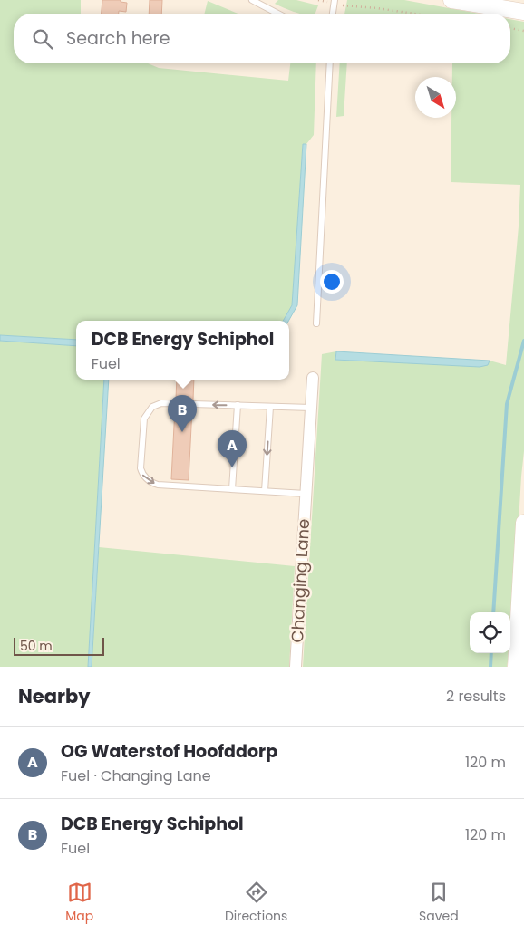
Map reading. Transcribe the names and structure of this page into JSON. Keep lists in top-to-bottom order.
{
  "streets": {
    "street": ["Changing Lane"]
  },
  "scale_bar": "50 m",
  "north": "bottom right",
  "page": {
    "search": "Search here",
    "popup": ["DCB Energy Schiphol", "Fuel"],
    "pins": ["B", "A"],
    "scale": "50 m",
    "heading": ["Nearby", "2 results"],
    "list": [
      {
        "mark": "A",
        "name": "OG Waterstof Hoofddorp",
        "note": "Fuel · Changing Lane",
        "value": "120 m"
      },
      {
        "mark": "B",
        "name": "DCB Energy Schiphol",
        "note": "Fuel",
        "value": "120 m"
      }
    ],
    "nav": ["Map", "Directions", "Saved"]
  }
}
